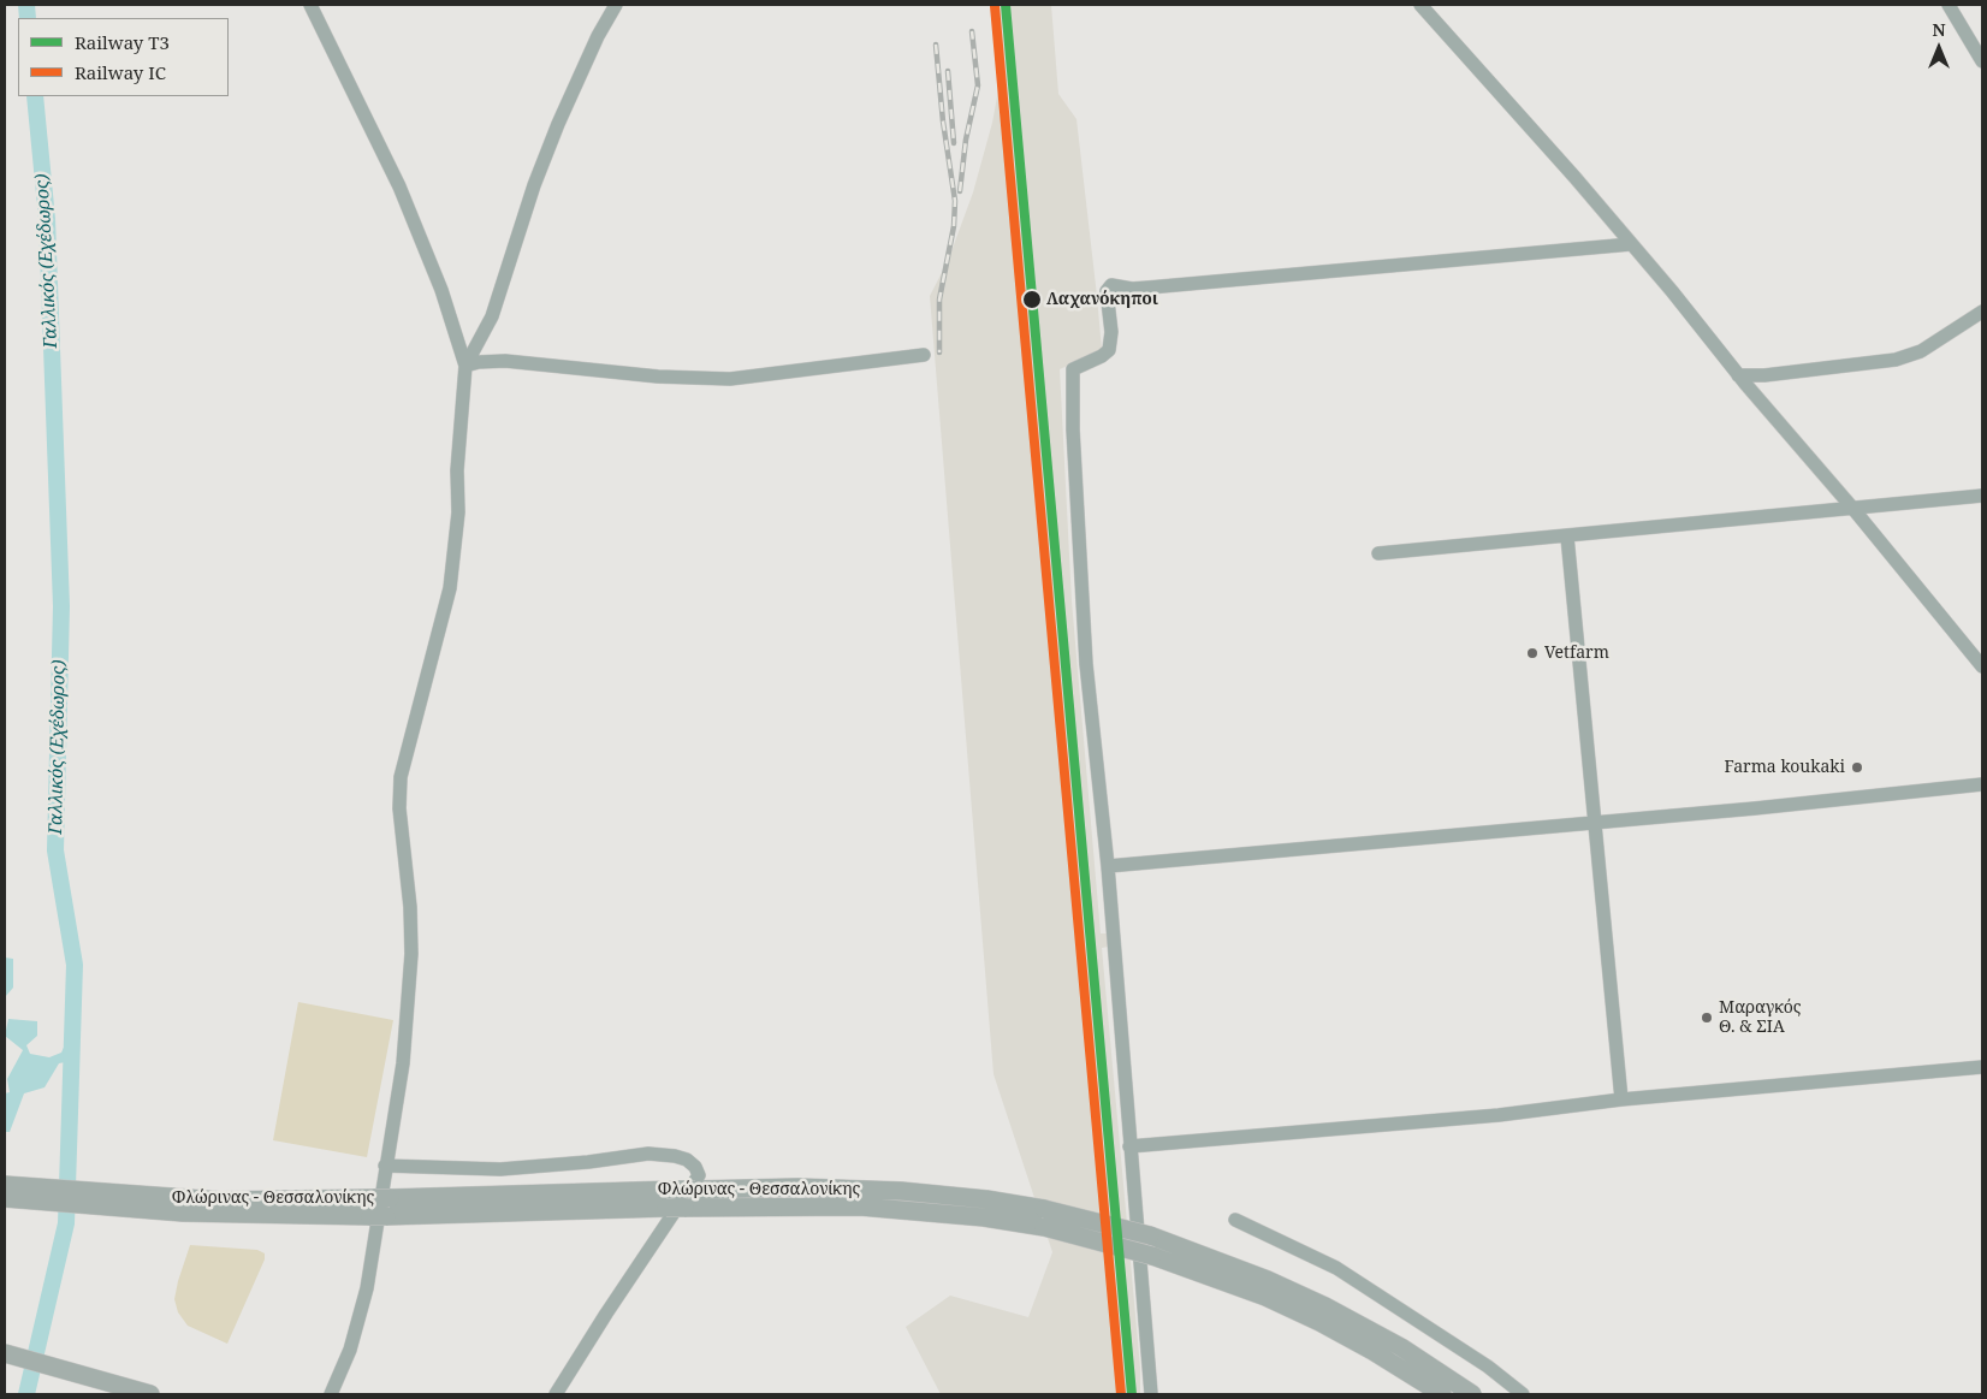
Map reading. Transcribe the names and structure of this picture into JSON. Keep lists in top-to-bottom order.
{
  "streets": {
    "main road": ["Φλώρινας - Θεσσαλονίκης"]
  },
  "water": ["Γαλλικός (Εχέδωρος)"],
  "places": [
    "Λαχανόκηποι",
    "Vetfarm",
    "Farma koukaki",
    "Μαραγκός Θ. & ΣΙΑ"
  ],
  "lines": ["rail line T3", "rail line IC"],
  "legend": ["Railway T3", "Railway IC"],
  "north": "top"
}
